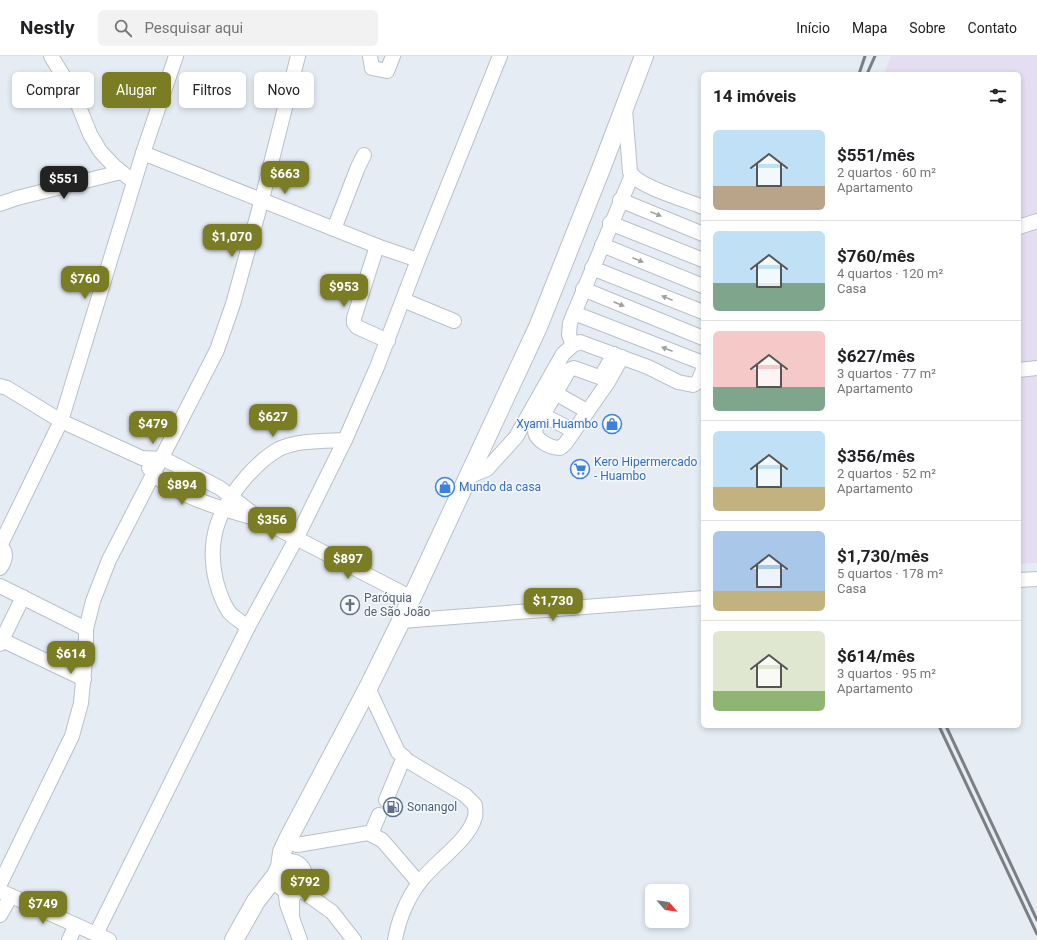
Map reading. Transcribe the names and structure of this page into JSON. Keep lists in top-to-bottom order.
{
  "places": {
    "shop": ["Xyami Huambo", "Mundo da casa"],
    "supermarket": ["Kero Hipermercado - Huambo"],
    "church": ["Paróquia de São João"],
    "fuel station": ["Sonangol"]
  },
  "north": "bottom right",
  "page": {
    "header": "Nestly",
    "search": "Pesquisar aqui",
    "nav": [
      "Início",
      "Mapa",
      "Sobre",
      "Contato"
    ],
    "chip": [
      "Comprar",
      "Alugar",
      "Filtros",
      "Novo"
    ],
    "heading": "14 imóveis",
    "list": [
      {
        "name": "$551/mês",
        "note": "2 quartos · 60 m² · Apartamento"
      },
      {
        "name": "$760/mês",
        "note": "4 quartos · 120 m² · Casa"
      },
      {
        "name": "$627/mês",
        "note": "3 quartos · 77 m² · Apartamento"
      },
      {
        "name": "$356/mês",
        "note": "2 quartos · 52 m² · Apartamento"
      },
      {
        "name": "$1,730/mês",
        "note": "5 quartos · 178 m² · Casa"
      },
      {
        "name": "$614/mês",
        "note": "3 quartos · 95 m² · Apartamento"
      }
    ],
    "price": [
      "$663",
      "$551",
      "$1,070",
      "$760",
      "$953",
      "$627",
      "$479",
      "$894",
      "$356",
      "$897",
      "$1,730",
      "$614",
      "$792",
      "$749"
    ]
  }
}
